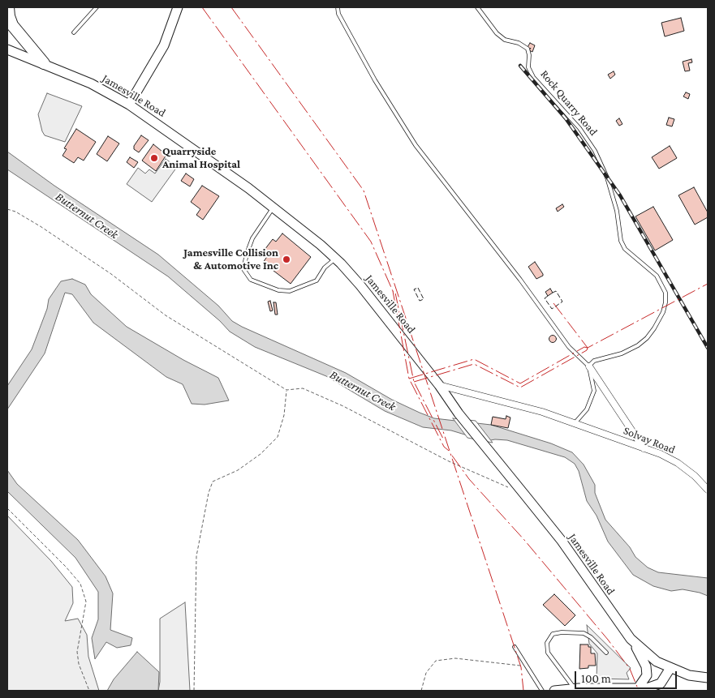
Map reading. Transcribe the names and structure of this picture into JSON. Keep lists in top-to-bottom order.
{
  "streets": {
    "street": ["Jamesville Road", "Solvay Road"],
    "lane": ["Rock Quarry Road"]
  },
  "water": ["Butternut Creek"],
  "places": ["Quarryside Animal Hospital", "Jamesville Collision & Automotive Inc"],
  "scale_bar": "100 m"
}
